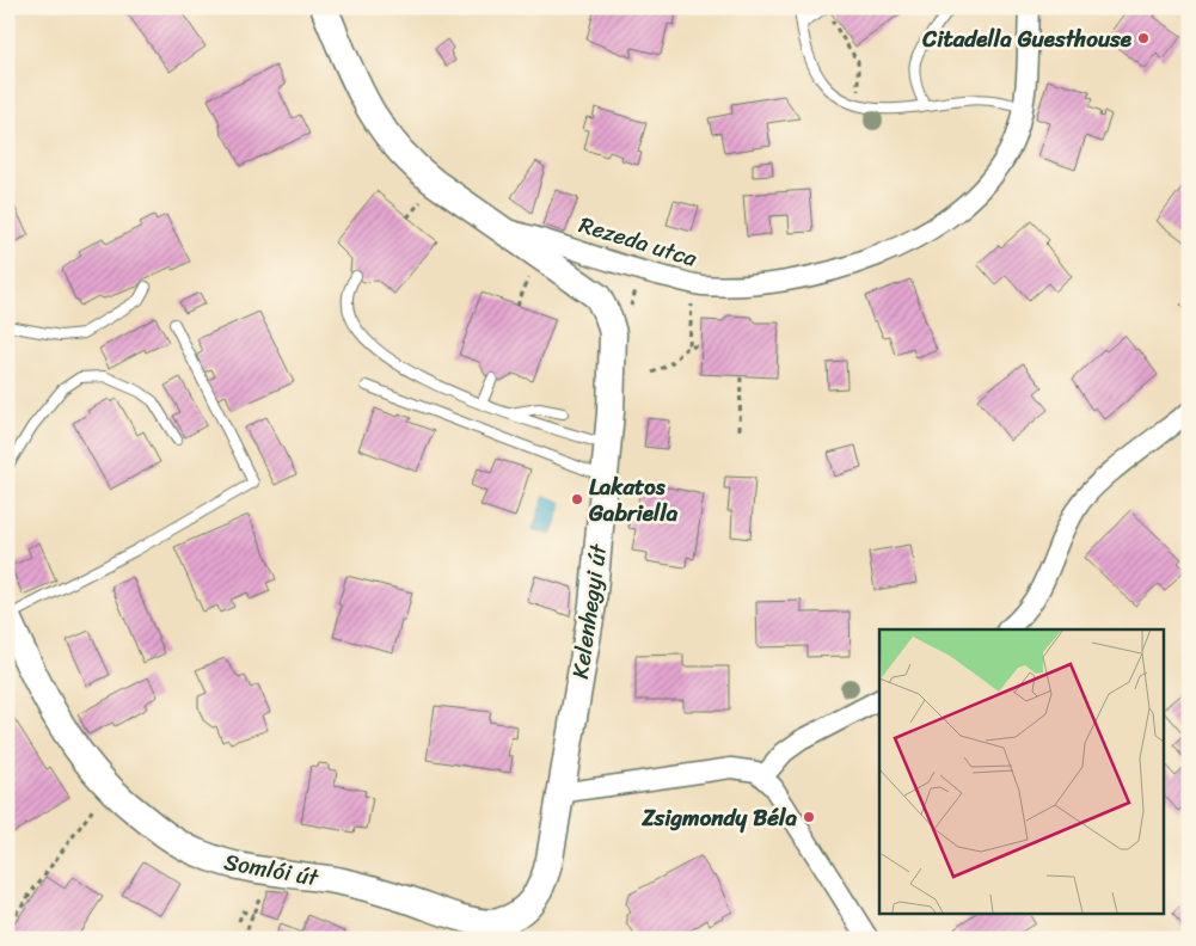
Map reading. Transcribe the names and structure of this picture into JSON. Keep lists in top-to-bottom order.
{
  "streets": {
    "street": ["Rezeda utca", "Kelenhegyi út", "Somlói út"]
  },
  "crossings": [
    ["Rezeda utca", "Kelenhegyi út"],
    ["Kelenhegyi út", "Somlói út"]
  ],
  "places": ["Citadella Guesthouse", "Lakatos Gabriella", "Zsigmondy Béla"]
}
